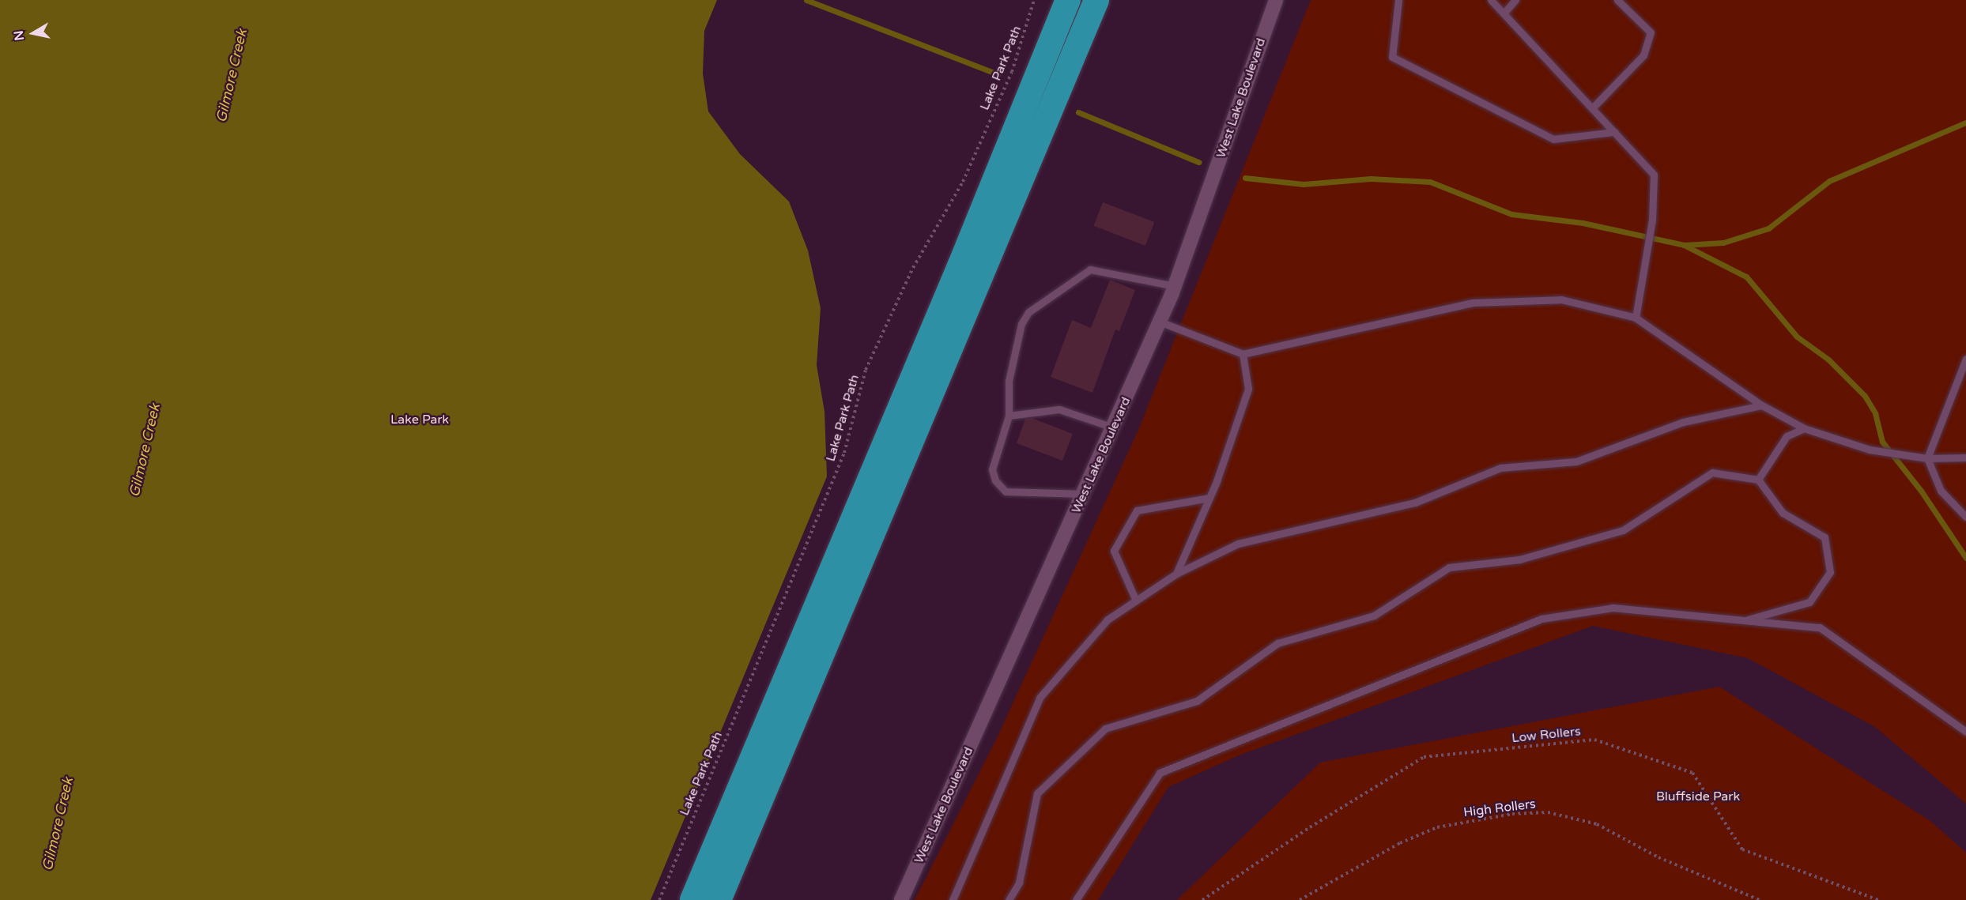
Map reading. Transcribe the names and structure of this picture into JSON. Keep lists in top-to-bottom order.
{
  "streets": {
    "street": ["West Lake Boulevard"],
    "path": ["Lake Park Path", "Low Rollers", "High Rollers"]
  },
  "water": ["Gilmore Creek"],
  "parks": ["Lake Park", "Bluffside Park"],
  "north": "left"
}
